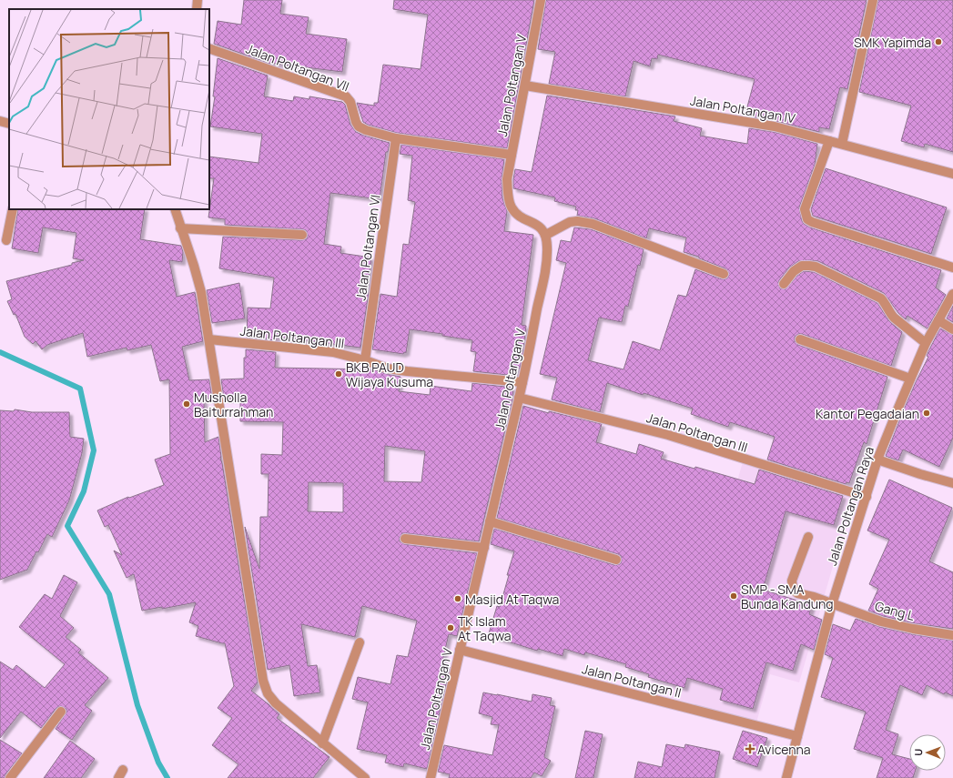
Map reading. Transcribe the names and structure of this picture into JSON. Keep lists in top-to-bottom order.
{
  "streets": {
    "street": [
      "Jalan Poltangan VII",
      "Jalan Poltangan V",
      "Jalan Poltangan IV",
      "Jalan Poltangan VI",
      "Jalan Poltangan III",
      "Jalan Poltangan Raya",
      "Gang L",
      "Jalan Poltangan II"
    ]
  },
  "crossings": [
    ["Jalan Poltangan VII", "Jalan Poltangan V"],
    ["Jalan Poltangan VII", "Jalan Poltangan VI"],
    ["Jalan Poltangan V", "Jalan Poltangan IV"],
    ["Jalan Poltangan V", "Jalan Poltangan III"],
    ["Jalan Poltangan V", "Jalan Poltangan II"],
    ["Jalan Poltangan VI", "Jalan Poltangan III"],
    ["Jalan Poltangan III", "Jalan Poltangan Raya"],
    ["Jalan Poltangan Raya", "Gang L"],
    ["Jalan Poltangan Raya", "Jalan Poltangan II"]
  ],
  "places": {
    "other": [
      "SMK Yapimda",
      "BKB PAUD Wijaya Kusuma",
      "Musholla Baiturrahman",
      "Kantor Pegadaian",
      "SMP - SMA Bunda Kandung",
      "Masjid At Taqwa",
      "TK Islam At Taqwa"
    ],
    "health": ["Avicenna"]
  },
  "north": "left"
}
